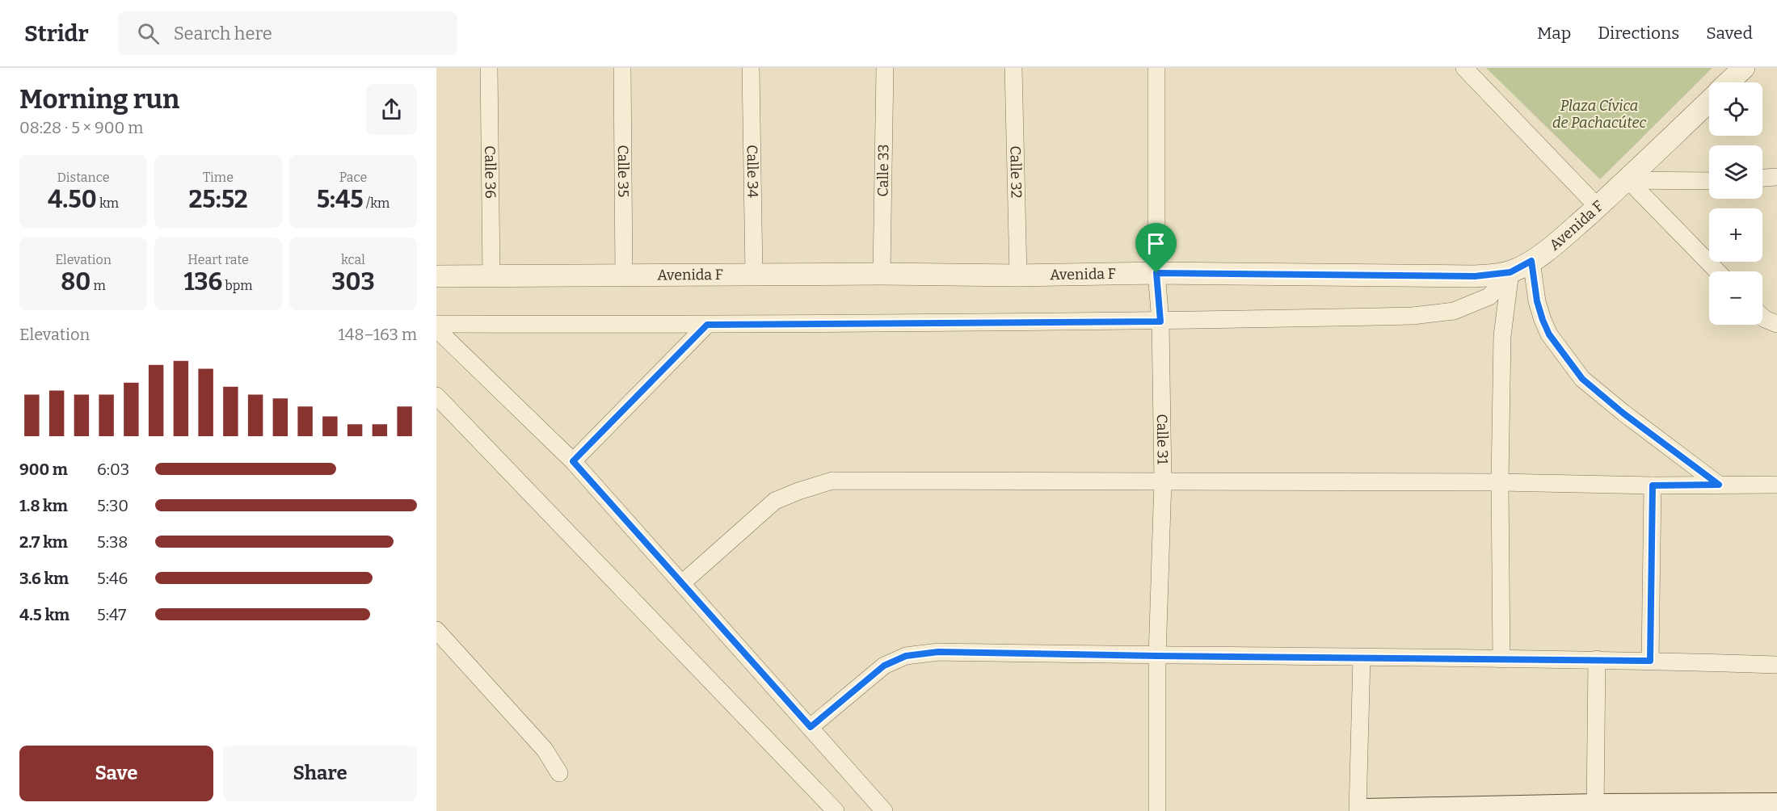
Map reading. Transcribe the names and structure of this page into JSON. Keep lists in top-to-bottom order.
{
  "streets": {
    "street": [
      "Calle 34",
      "Calle 33",
      "Calle 35",
      "Calle 36",
      "Calle 32",
      "Avenida F",
      "Calle 31"
    ]
  },
  "crossings": [
    ["Calle 34", "Avenida F"],
    ["Calle 33", "Avenida F"],
    ["Calle 35", "Avenida F"],
    ["Calle 36", "Avenida F"],
    ["Calle 32", "Avenida F"],
    ["Avenida F", "Calle 31"]
  ],
  "parks": ["Plaza Cívica de Pachacútec"],
  "page": {
    "header": "Stridr",
    "search": "Search here",
    "nav": ["Map", "Directions", "Saved"],
    "heading": ["Morning run", "08:28 · 5 × 900 m"],
    "map_buttons": ["+", "−"],
    "stats": [
      ["Distance", "4.50 km"],
      ["Time", "25:52"],
      ["Pace", "5:45 /km"],
      ["Elevation", "80 m"],
      ["Heart rate", "136 bpm"],
      ["kcal", "303"]
    ],
    "chart": ["Elevation", "148–163 m"],
    "list": [
      {
        "name": "900 m",
        "note": "6:03"
      },
      {
        "name": "1.8 km",
        "note": "5:30"
      },
      {
        "name": "2.7 km",
        "note": "5:38"
      },
      {
        "name": "3.6 km",
        "note": "5:46"
      },
      {
        "name": "4.5 km",
        "note": "5:47"
      }
    ],
    "buttons": ["Save", "Share"]
  }
}
